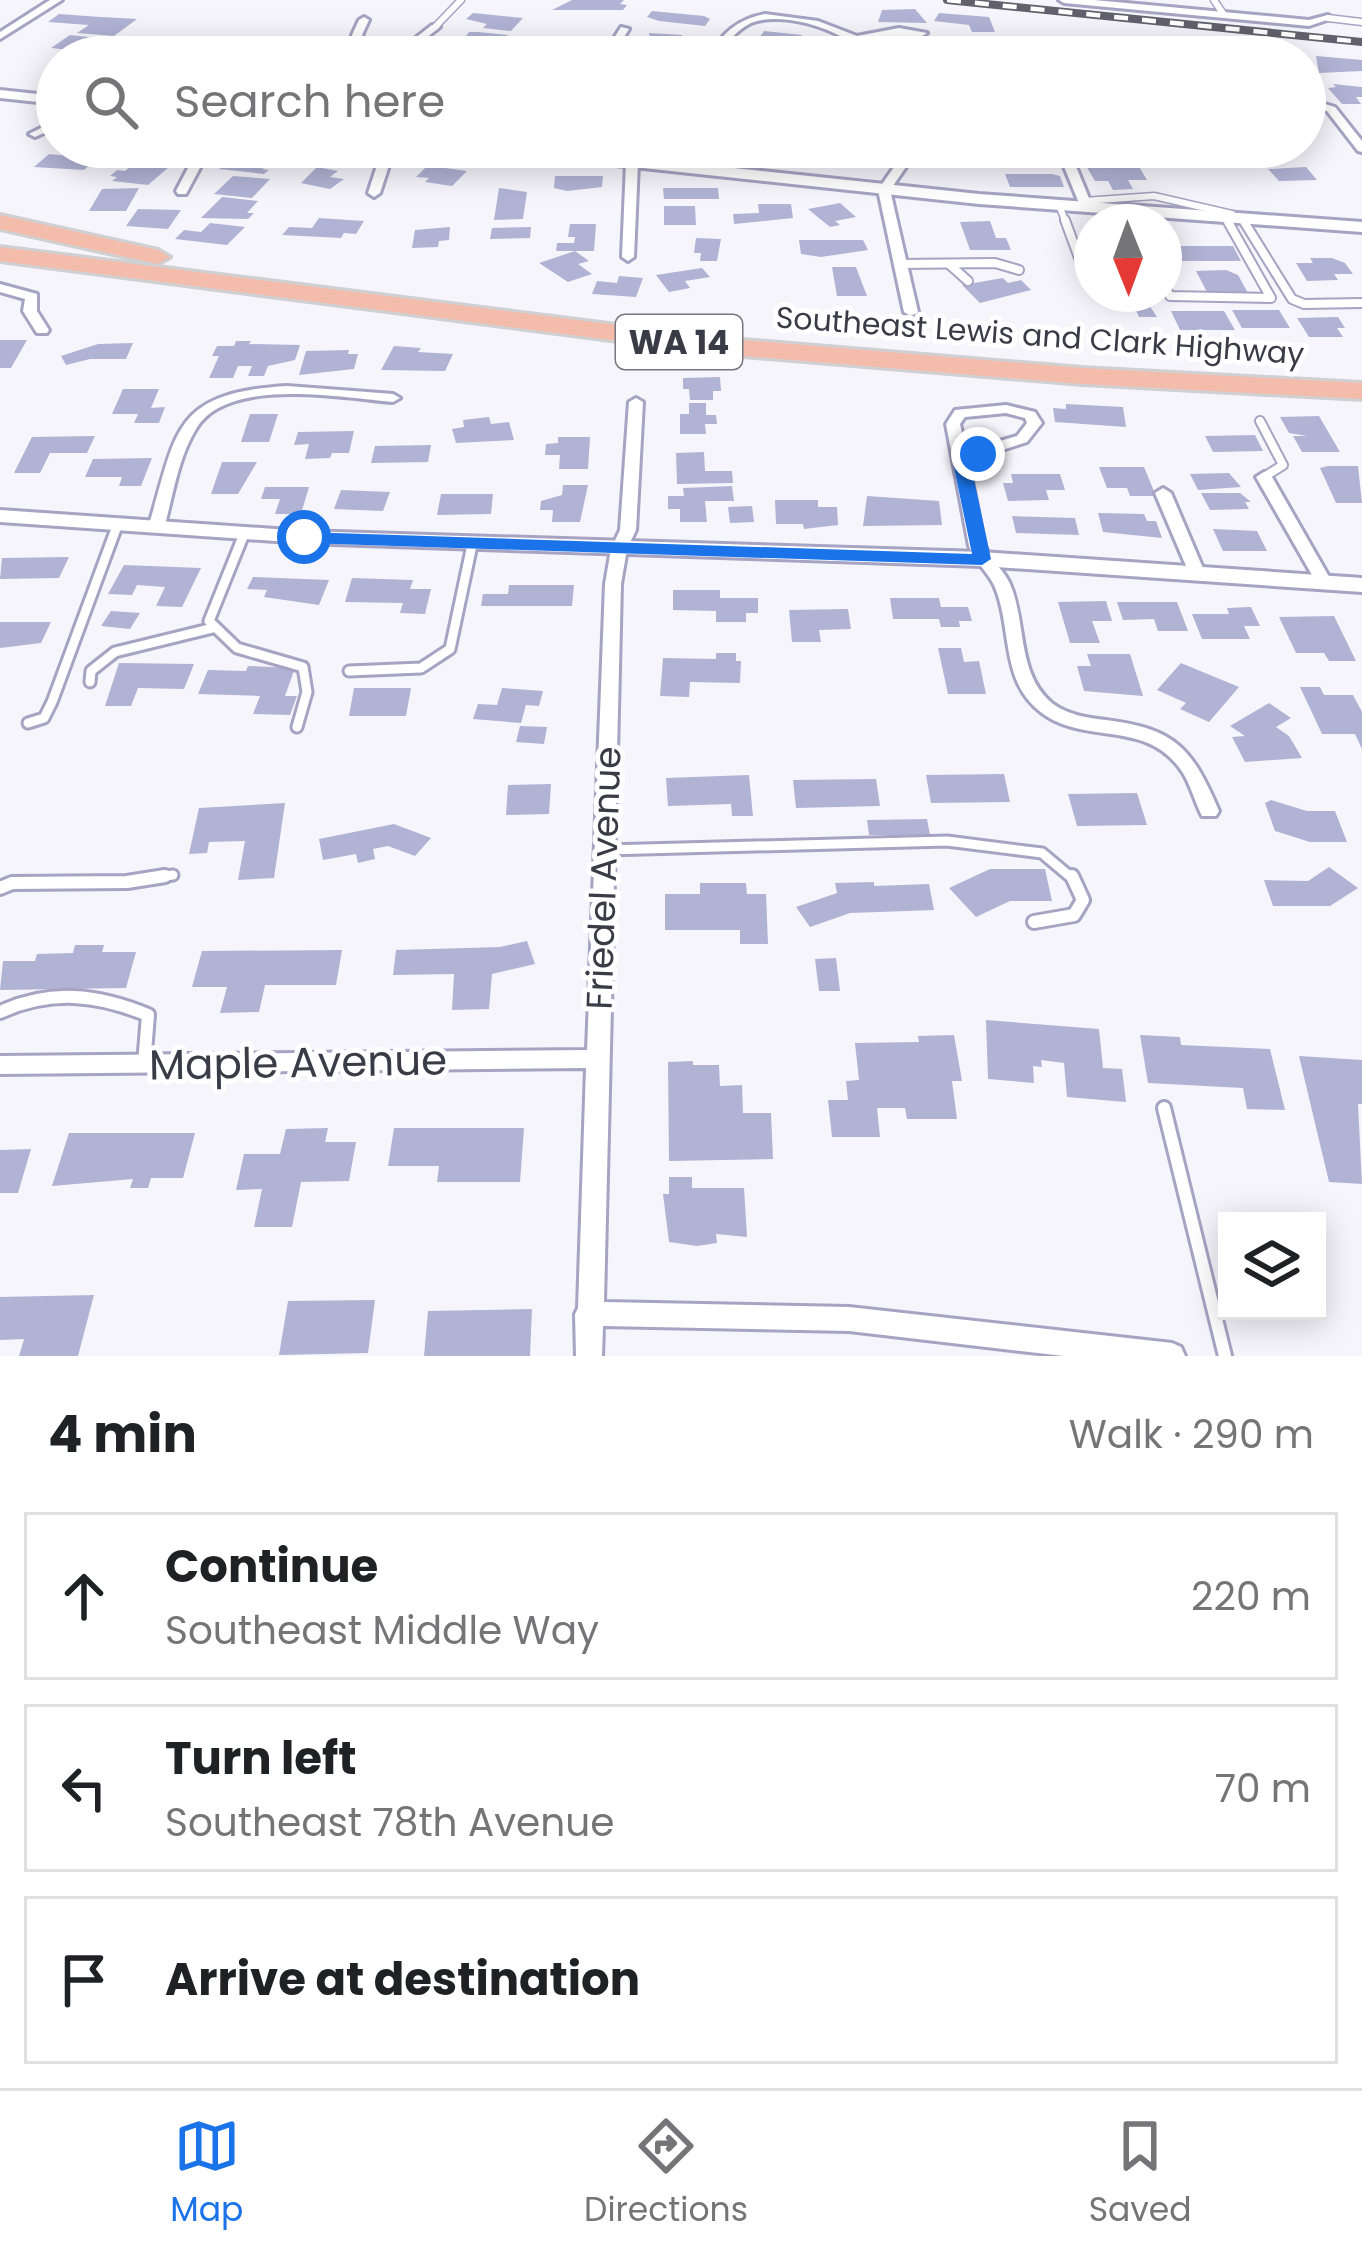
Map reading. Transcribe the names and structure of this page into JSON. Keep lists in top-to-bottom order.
{
  "streets": {
    "highway": ["Southeast Lewis and Clark Highway", "WA 14"],
    "street": ["Friedel Avenue", "Maple Avenue"]
  },
  "crossings": [
    ["Friedel Avenue", "Maple Avenue"]
  ],
  "north": "bottom",
  "page": {
    "search": "Search here",
    "heading": ["4 min", "Walk · 290 m"],
    "list": [
      ["Continue", "Southeast Middle Way", "220 m"],
      ["Turn left", "Southeast 78th Avenue", "70 m"],
      "Arrive at destination"
    ],
    "nav": ["Map", "Directions", "Saved"]
  }
}
